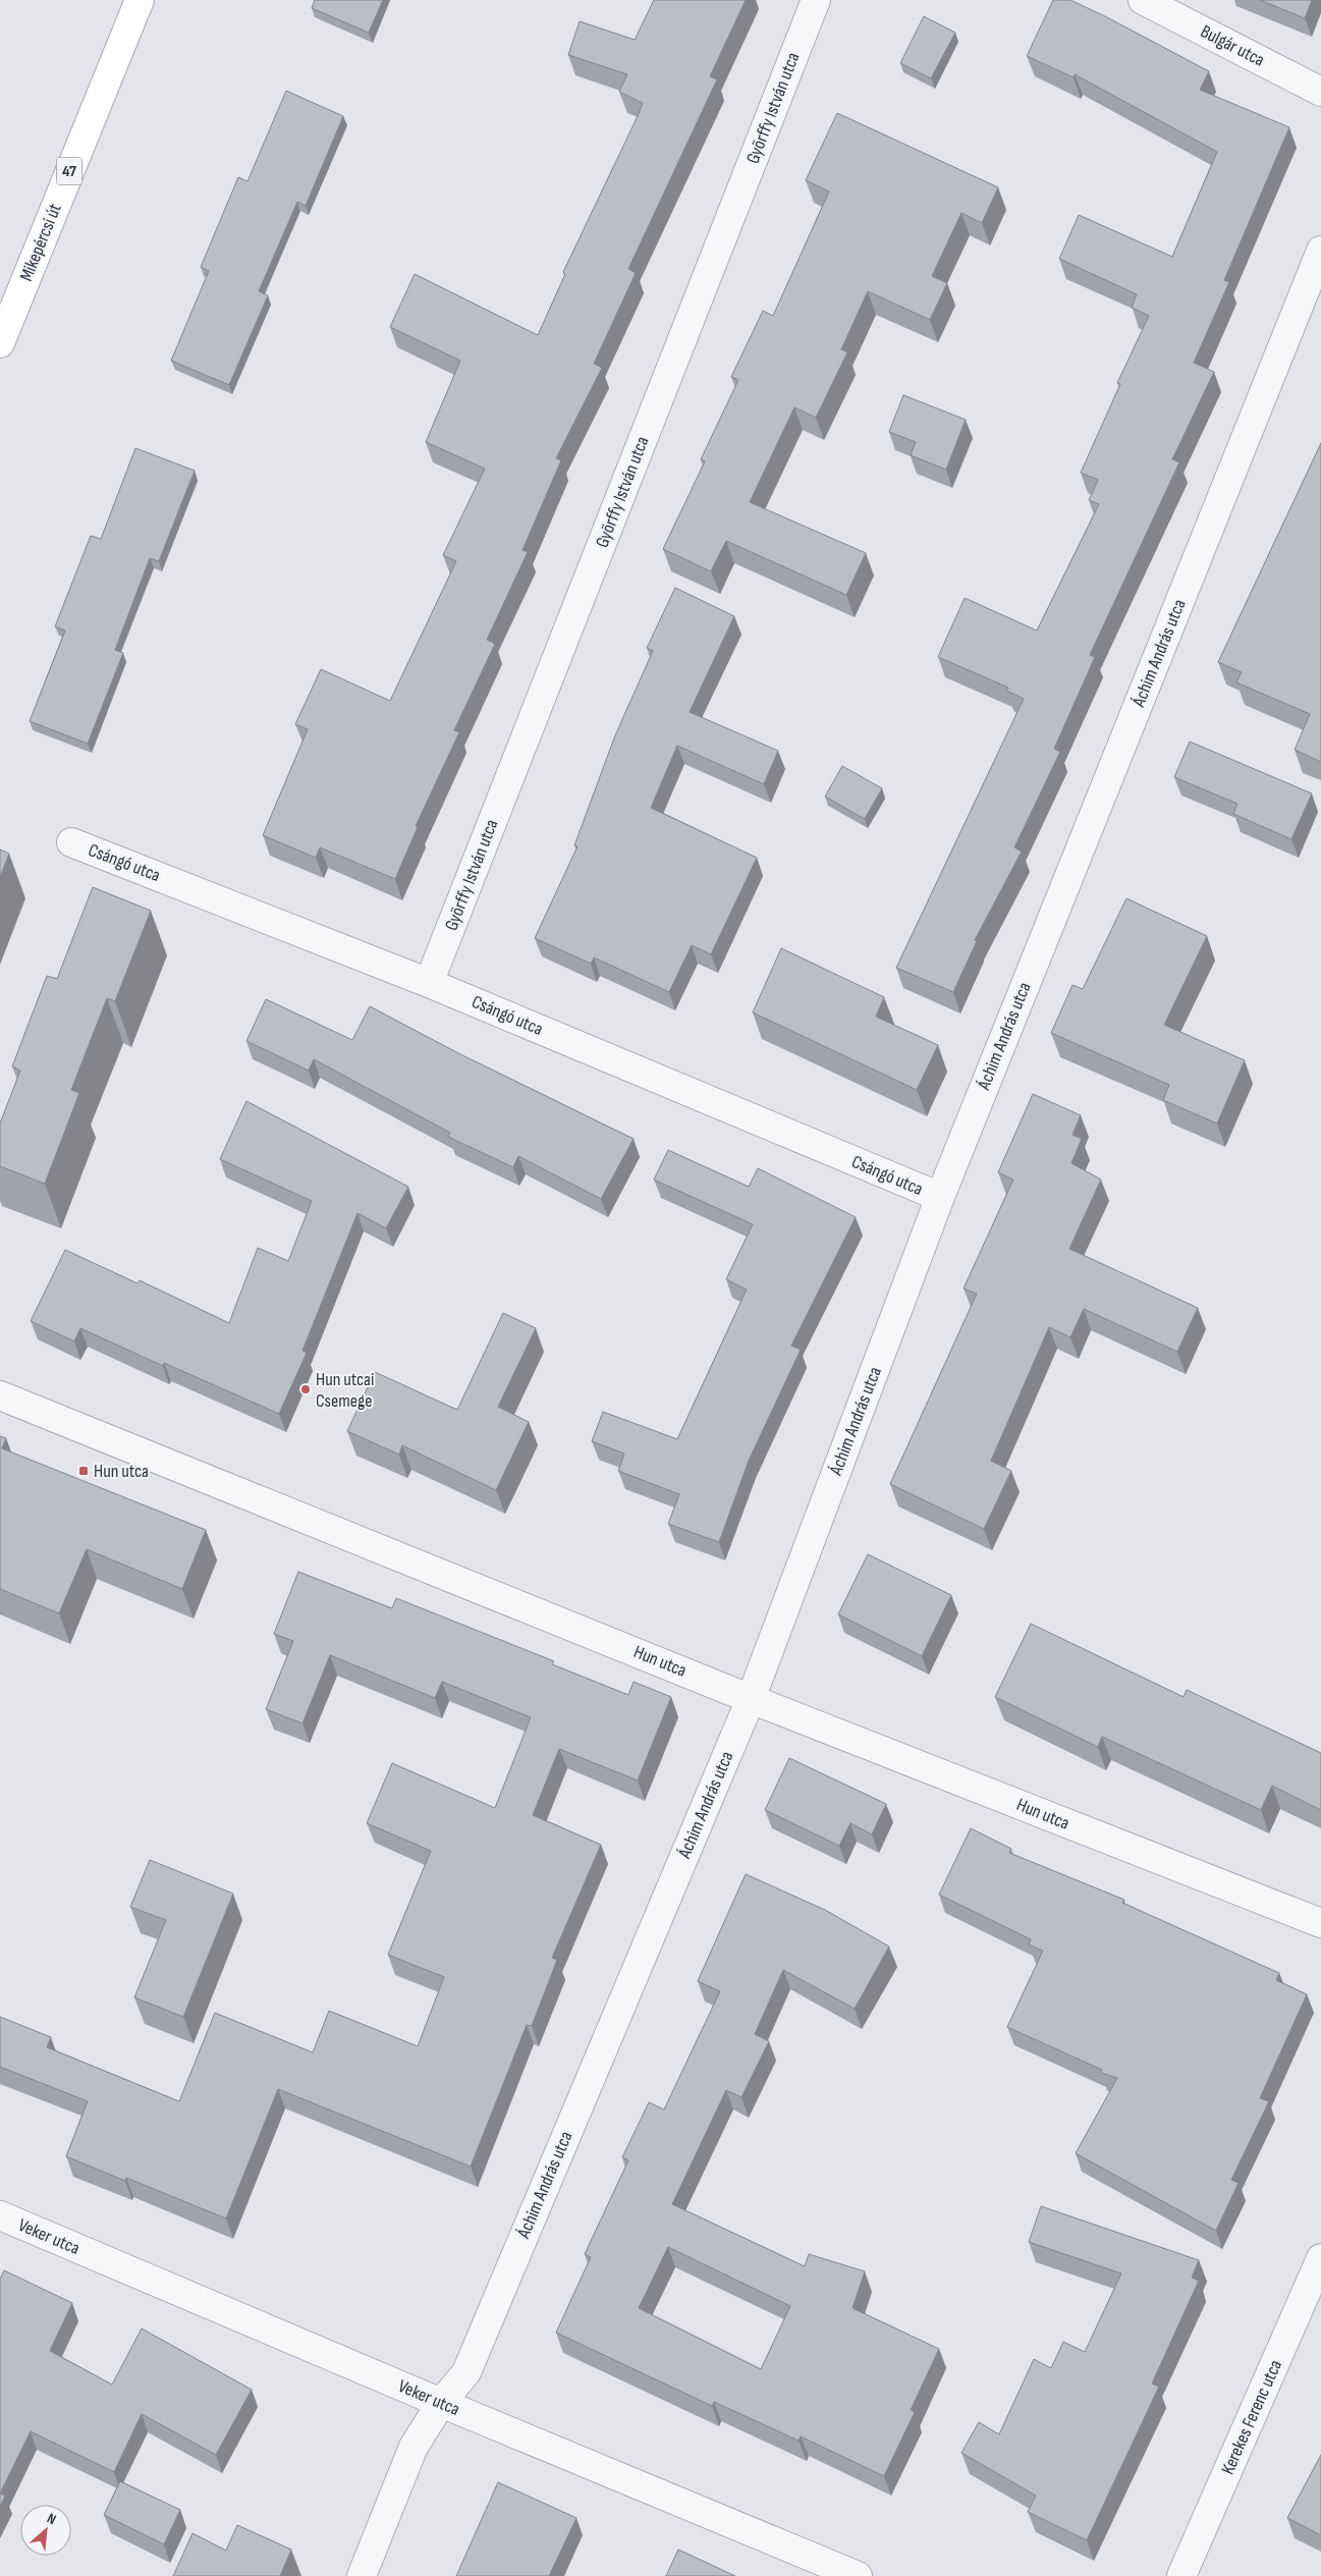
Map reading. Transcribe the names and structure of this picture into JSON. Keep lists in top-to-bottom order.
{
  "streets": {
    "main road": ["47", "Mikepércsi út"],
    "street": [
      "Bulgár utca",
      "Györffy István utca",
      "Áchim András utca",
      "Csángó utca",
      "Hun utca",
      "Veker utca",
      "Kerekes Ferenc utca"
    ]
  },
  "crossings": [
    ["Györffy István utca", "Csángó utca"],
    ["Áchim András utca", "Csángó utca"],
    ["Áchim András utca", "Hun utca"],
    ["Áchim András utca", "Veker utca"]
  ],
  "places": {
    "other": ["Hun utcai Csemege"],
    "transit": ["Hun utca"]
  },
  "north": "top right"
}
